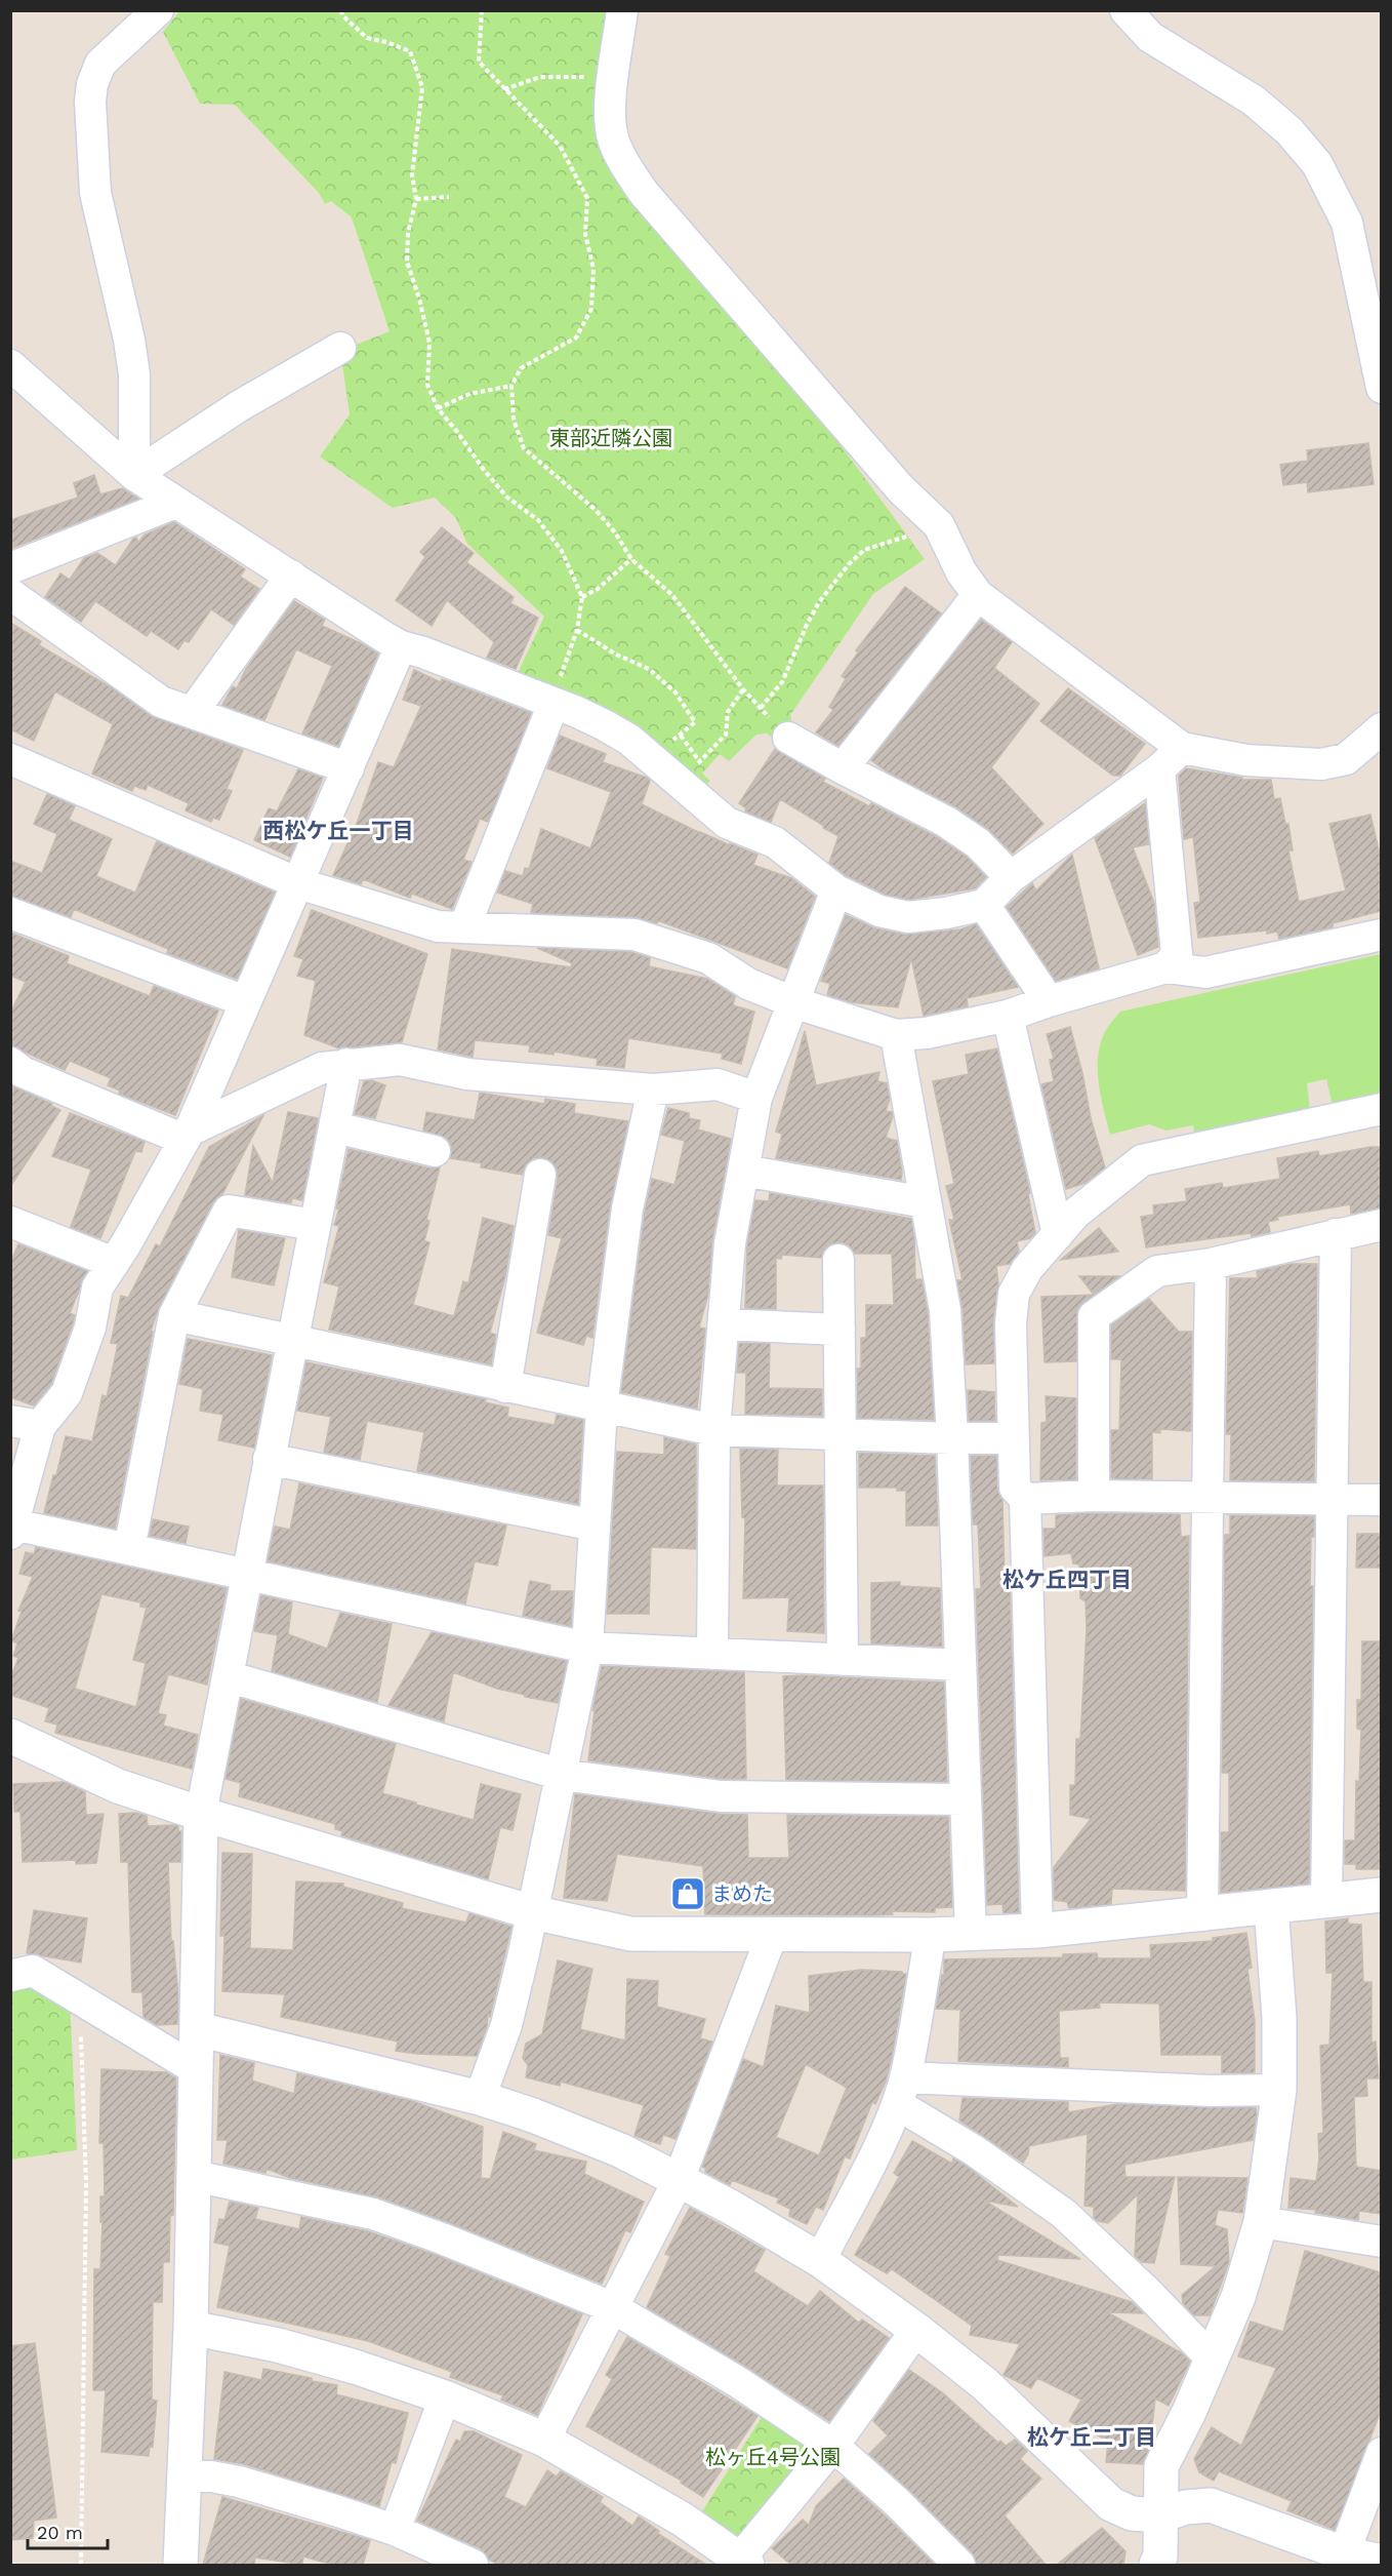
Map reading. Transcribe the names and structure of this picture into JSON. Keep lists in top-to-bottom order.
{
  "districts": ["西松ケ丘一丁目", "松ケ丘四丁目", "松ケ丘二丁目"],
  "parks": ["東部近隣公園", "松ヶ丘4号公園"],
  "places": {
    "shop": ["まめた"]
  },
  "scale_bar": "20 m"
}
